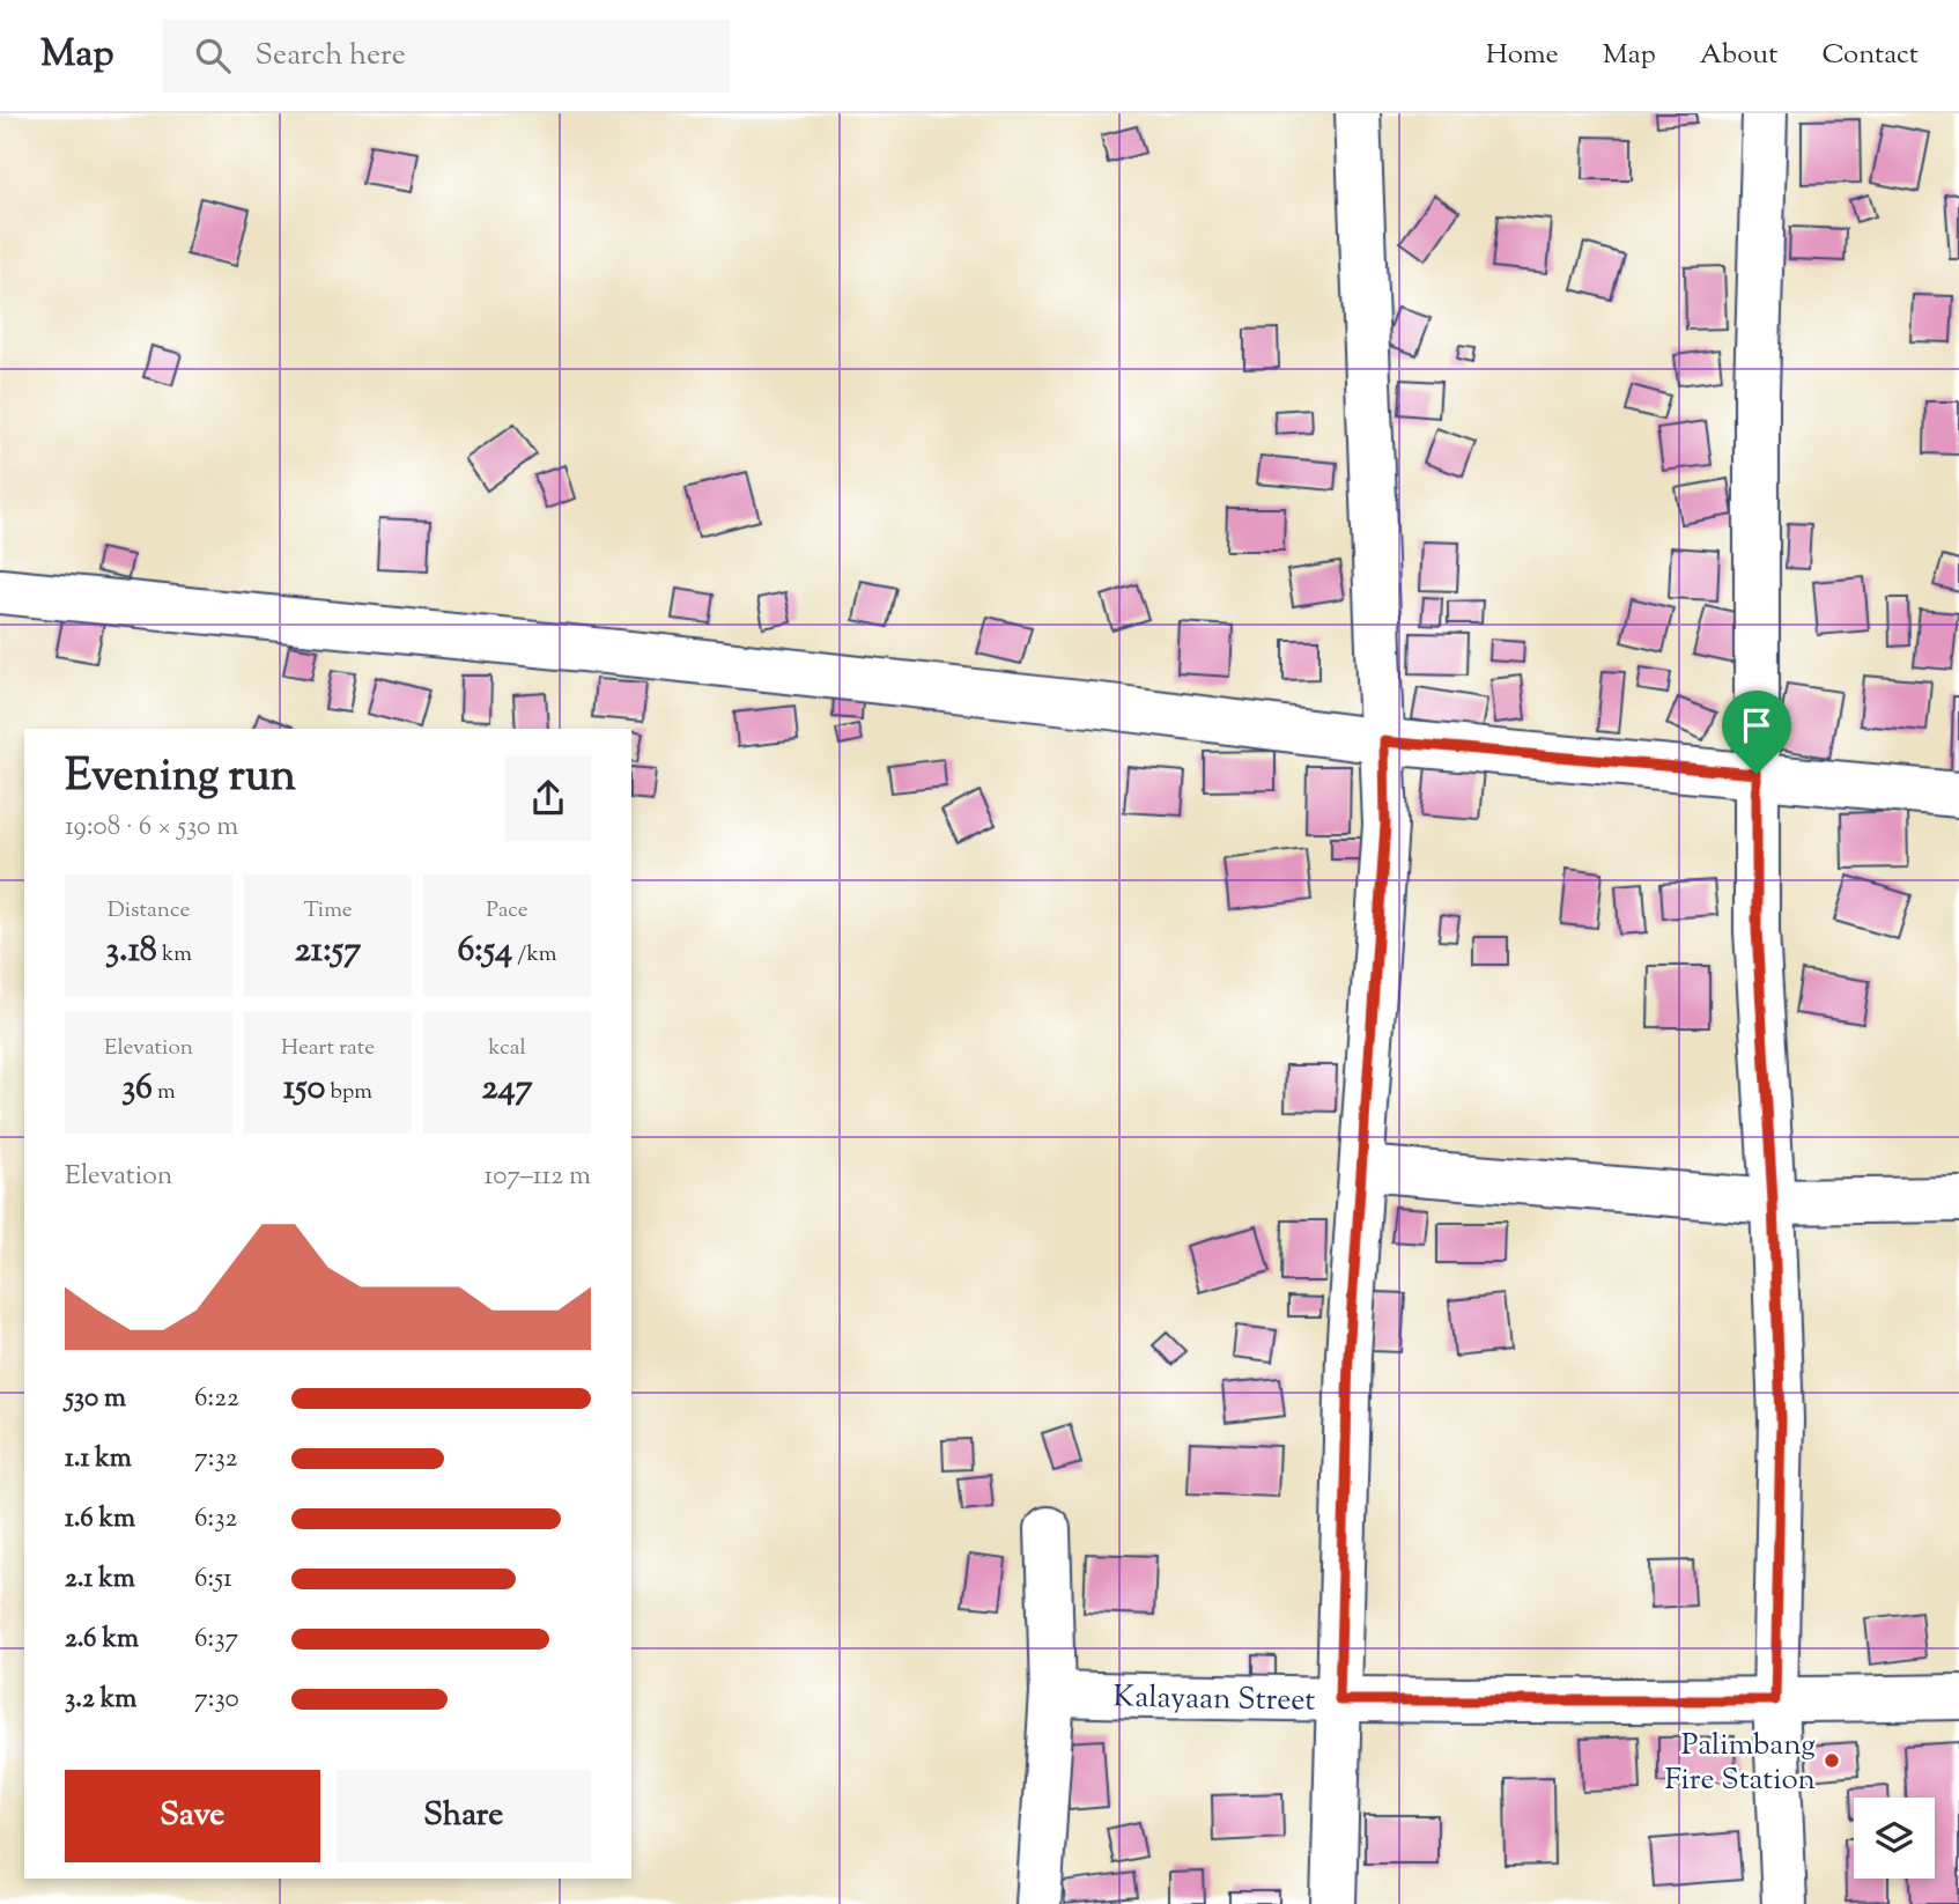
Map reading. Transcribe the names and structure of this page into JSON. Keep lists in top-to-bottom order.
{
  "streets": {
    "street": ["Kalayaan Street"]
  },
  "places": ["Palimbang Fire Station"],
  "page": {
    "header": "Map",
    "search": "Search here",
    "nav": [
      "Home",
      "Map",
      "About",
      "Contact"
    ],
    "heading": ["Evening run", "19:08 · 6 × 530 m"],
    "stats": [
      ["Distance", "3.18 km"],
      ["Time", "21:57"],
      ["Pace", "6:54 /km"],
      ["Elevation", "36 m"],
      ["Heart rate", "150 bpm"],
      ["kcal", "247"]
    ],
    "chart": ["Elevation", "107–112 m"],
    "list": [
      {
        "name": "530 m",
        "note": "6:22"
      },
      {
        "name": "1.1 km",
        "note": "7:32"
      },
      {
        "name": "1.6 km",
        "note": "6:32"
      },
      {
        "name": "2.1 km",
        "note": "6:51"
      },
      {
        "name": "2.6 km",
        "note": "6:37"
      },
      {
        "name": "3.2 km",
        "note": "7:30"
      }
    ],
    "buttons": ["Save", "Share"]
  }
}
